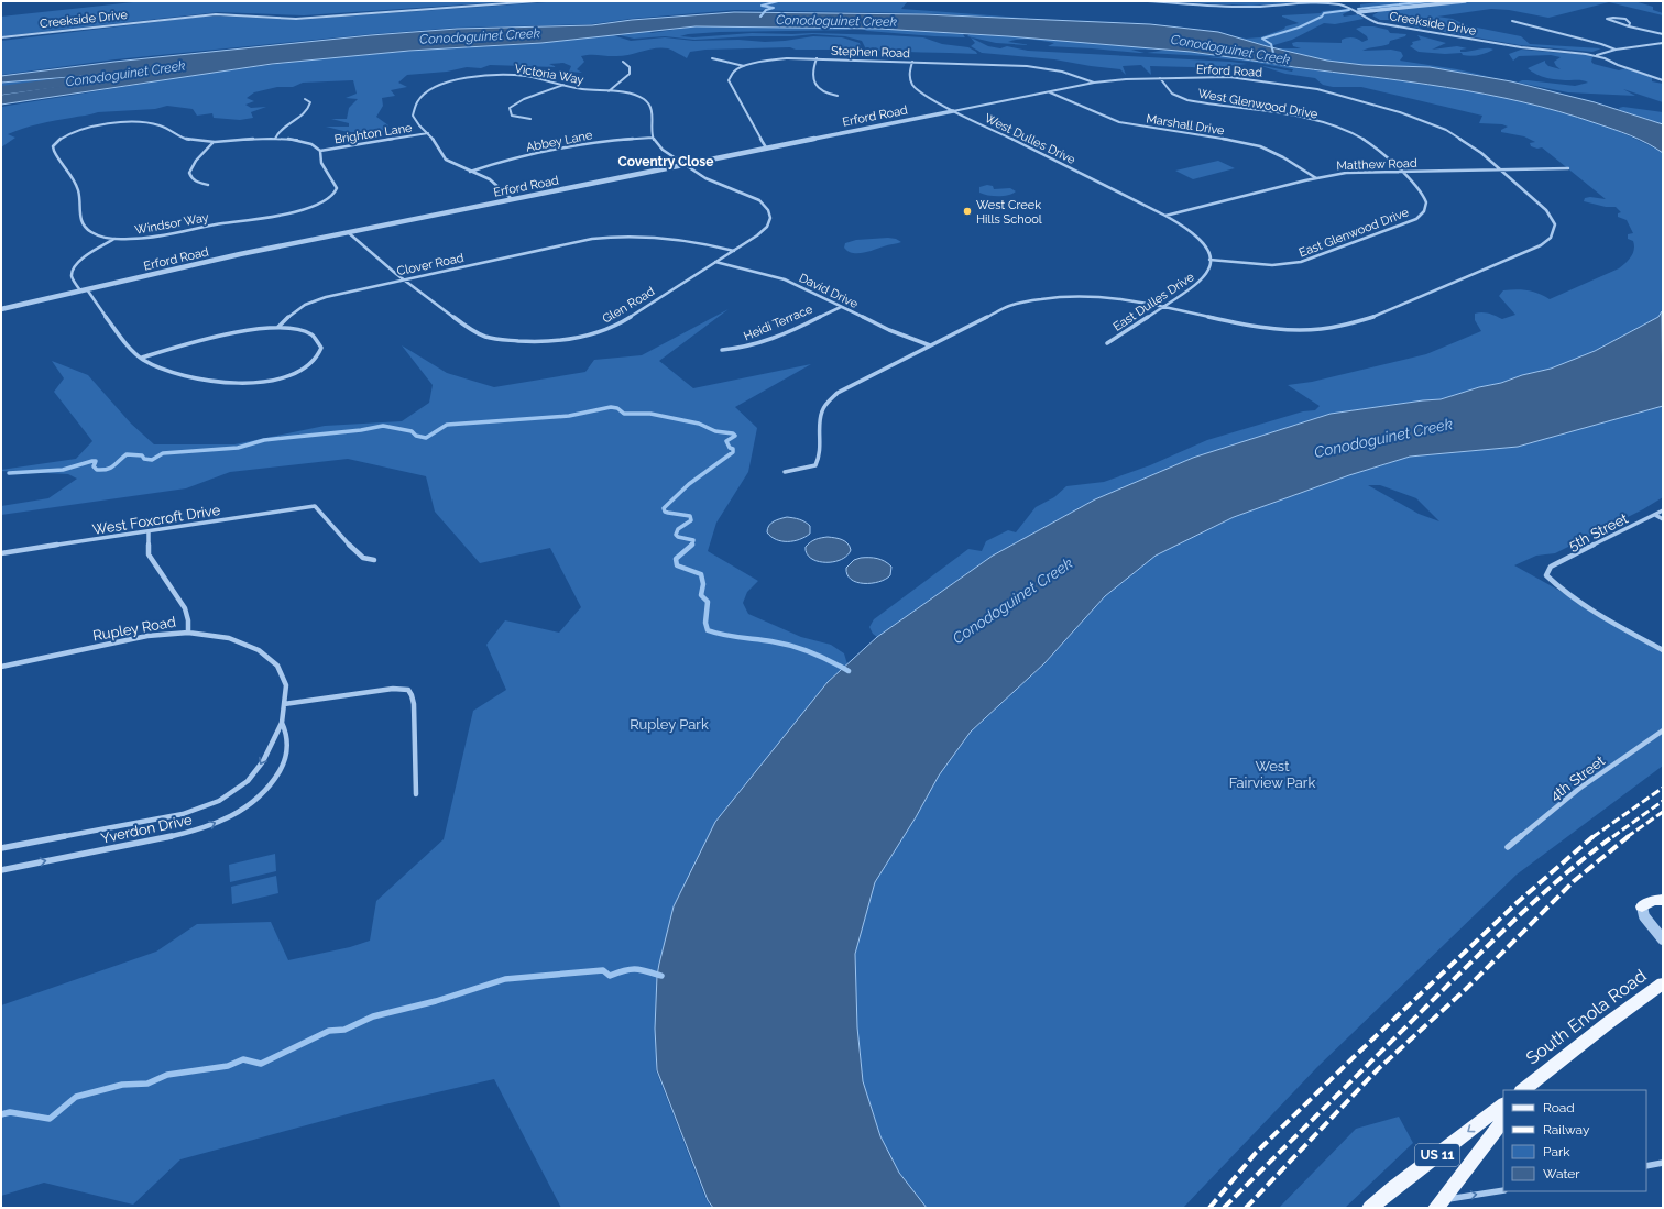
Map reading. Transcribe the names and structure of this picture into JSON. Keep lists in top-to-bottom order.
{
  "streets": {
    "main road": ["South Enola Road", "US 11"],
    "street": [
      "Creekside Drive",
      "Stephen Road",
      "Erford Road",
      "Victoria Way",
      "West Glenwood Drive",
      "Marshall Drive",
      "Brighton Lane",
      "West Dulles Drive",
      "Abbey Lane",
      "Matthew Road",
      "Windsor Way",
      "East Glenwood Drive",
      "Clover Road",
      "David Drive",
      "East Dulles Drive",
      "Glen Road",
      "Heidi Terrace",
      "West Foxcroft Drive",
      "5th Street",
      "Rupley Road",
      "4th Street",
      "Yverdon Drive"
    ]
  },
  "crossings": [
    ["Stephen Road", "Erford Road"],
    ["Stephen Road", "West Dulles Drive"],
    ["Erford Road", "Victoria Way"],
    ["Erford Road", "West Glenwood Drive"],
    ["Erford Road", "Marshall Drive"],
    ["Erford Road", "West Dulles Drive"],
    ["Erford Road", "Matthew Road"],
    ["Erford Road", "David Drive"],
    ["Erford Road", "East Dulles Drive"],
    ["Erford Road", "Glen Road"],
    ["Victoria Way", "Brighton Lane"],
    ["Victoria Way", "Abbey Lane"],
    ["West Glenwood Drive", "Matthew Road"],
    ["West Glenwood Drive", "East Glenwood Drive"],
    ["Marshall Drive", "Matthew Road"],
    ["Brighton Lane", "Windsor Way"],
    ["West Dulles Drive", "Matthew Road"],
    ["Matthew Road", "East Glenwood Drive"],
    ["East Glenwood Drive", "East Dulles Drive"],
    ["Clover Road", "Glen Road"],
    ["David Drive", "Glen Road"],
    ["David Drive", "Heidi Terrace"],
    ["Rupley Road", "Yverdon Drive"]
  ],
  "districts": ["Coventry Close"],
  "water": ["Conodoguinet Creek"],
  "parks": ["Rupley Park", "West Fairview Park"],
  "places": ["West Creek Hills School"],
  "legend": [
    "Road",
    "Railway",
    "Park",
    "Water"
  ]
}
